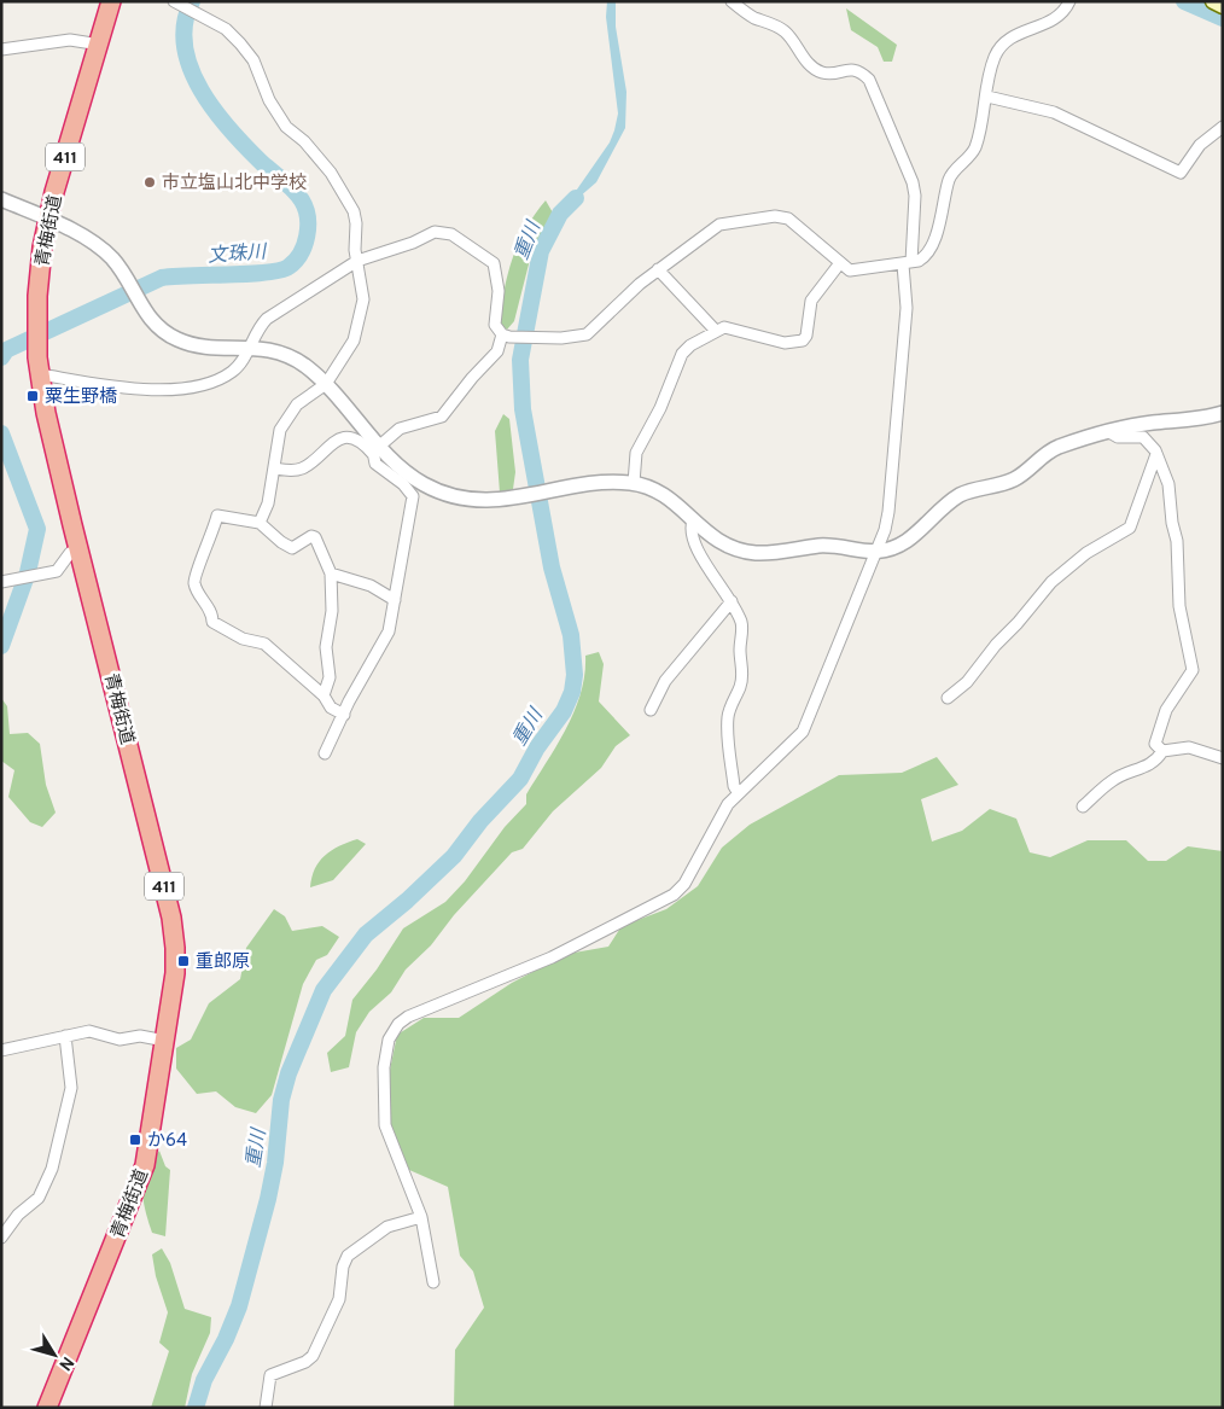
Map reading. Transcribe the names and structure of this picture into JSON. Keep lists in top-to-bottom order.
{
  "streets": {
    "highway": ["411", "青梅街道"]
  },
  "water": ["重川", "文珠川"],
  "places": {
    "other": ["市立塩山北中学校"],
    "transit": ["粟生野橋", "重郎原", "か64"]
  },
  "north": "bottom right"
}
